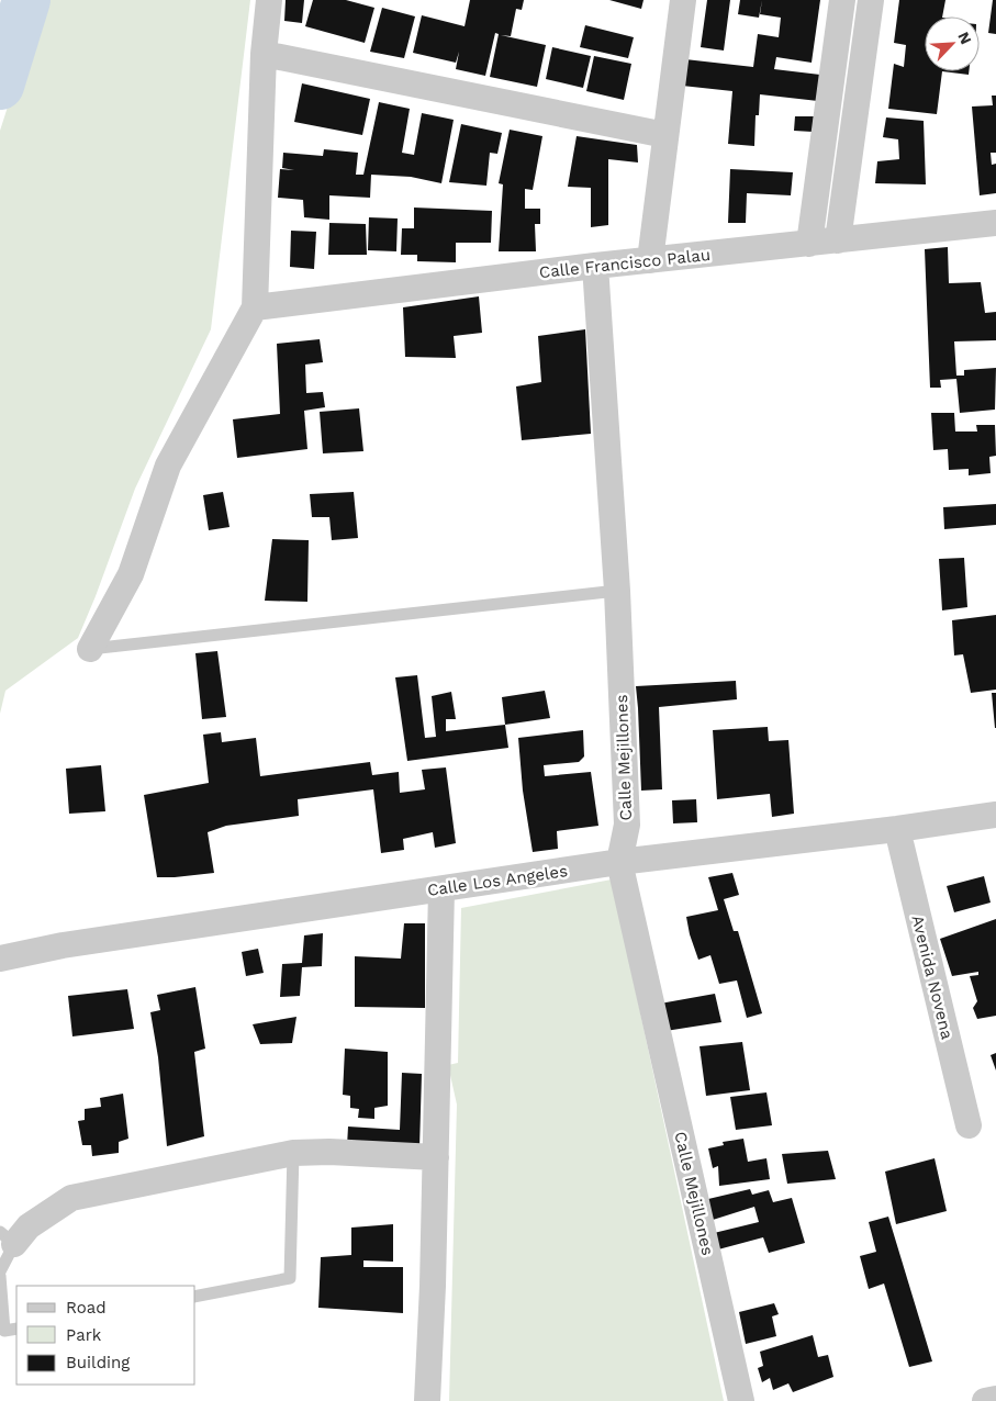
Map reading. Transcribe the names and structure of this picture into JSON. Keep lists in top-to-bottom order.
{
  "streets": {
    "street": [
      "Calle Francisco Palau",
      "Calle Mejillones",
      "Calle Los Angeles",
      "Avenida Novena"
    ]
  },
  "crossings": [
    ["Calle Francisco Palau", "Calle Mejillones"],
    ["Calle Mejillones", "Calle Los Angeles"],
    ["Calle Los Angeles", "Avenida Novena"]
  ],
  "legend": ["Road", "Park", "Building"],
  "north": "top right"
}
